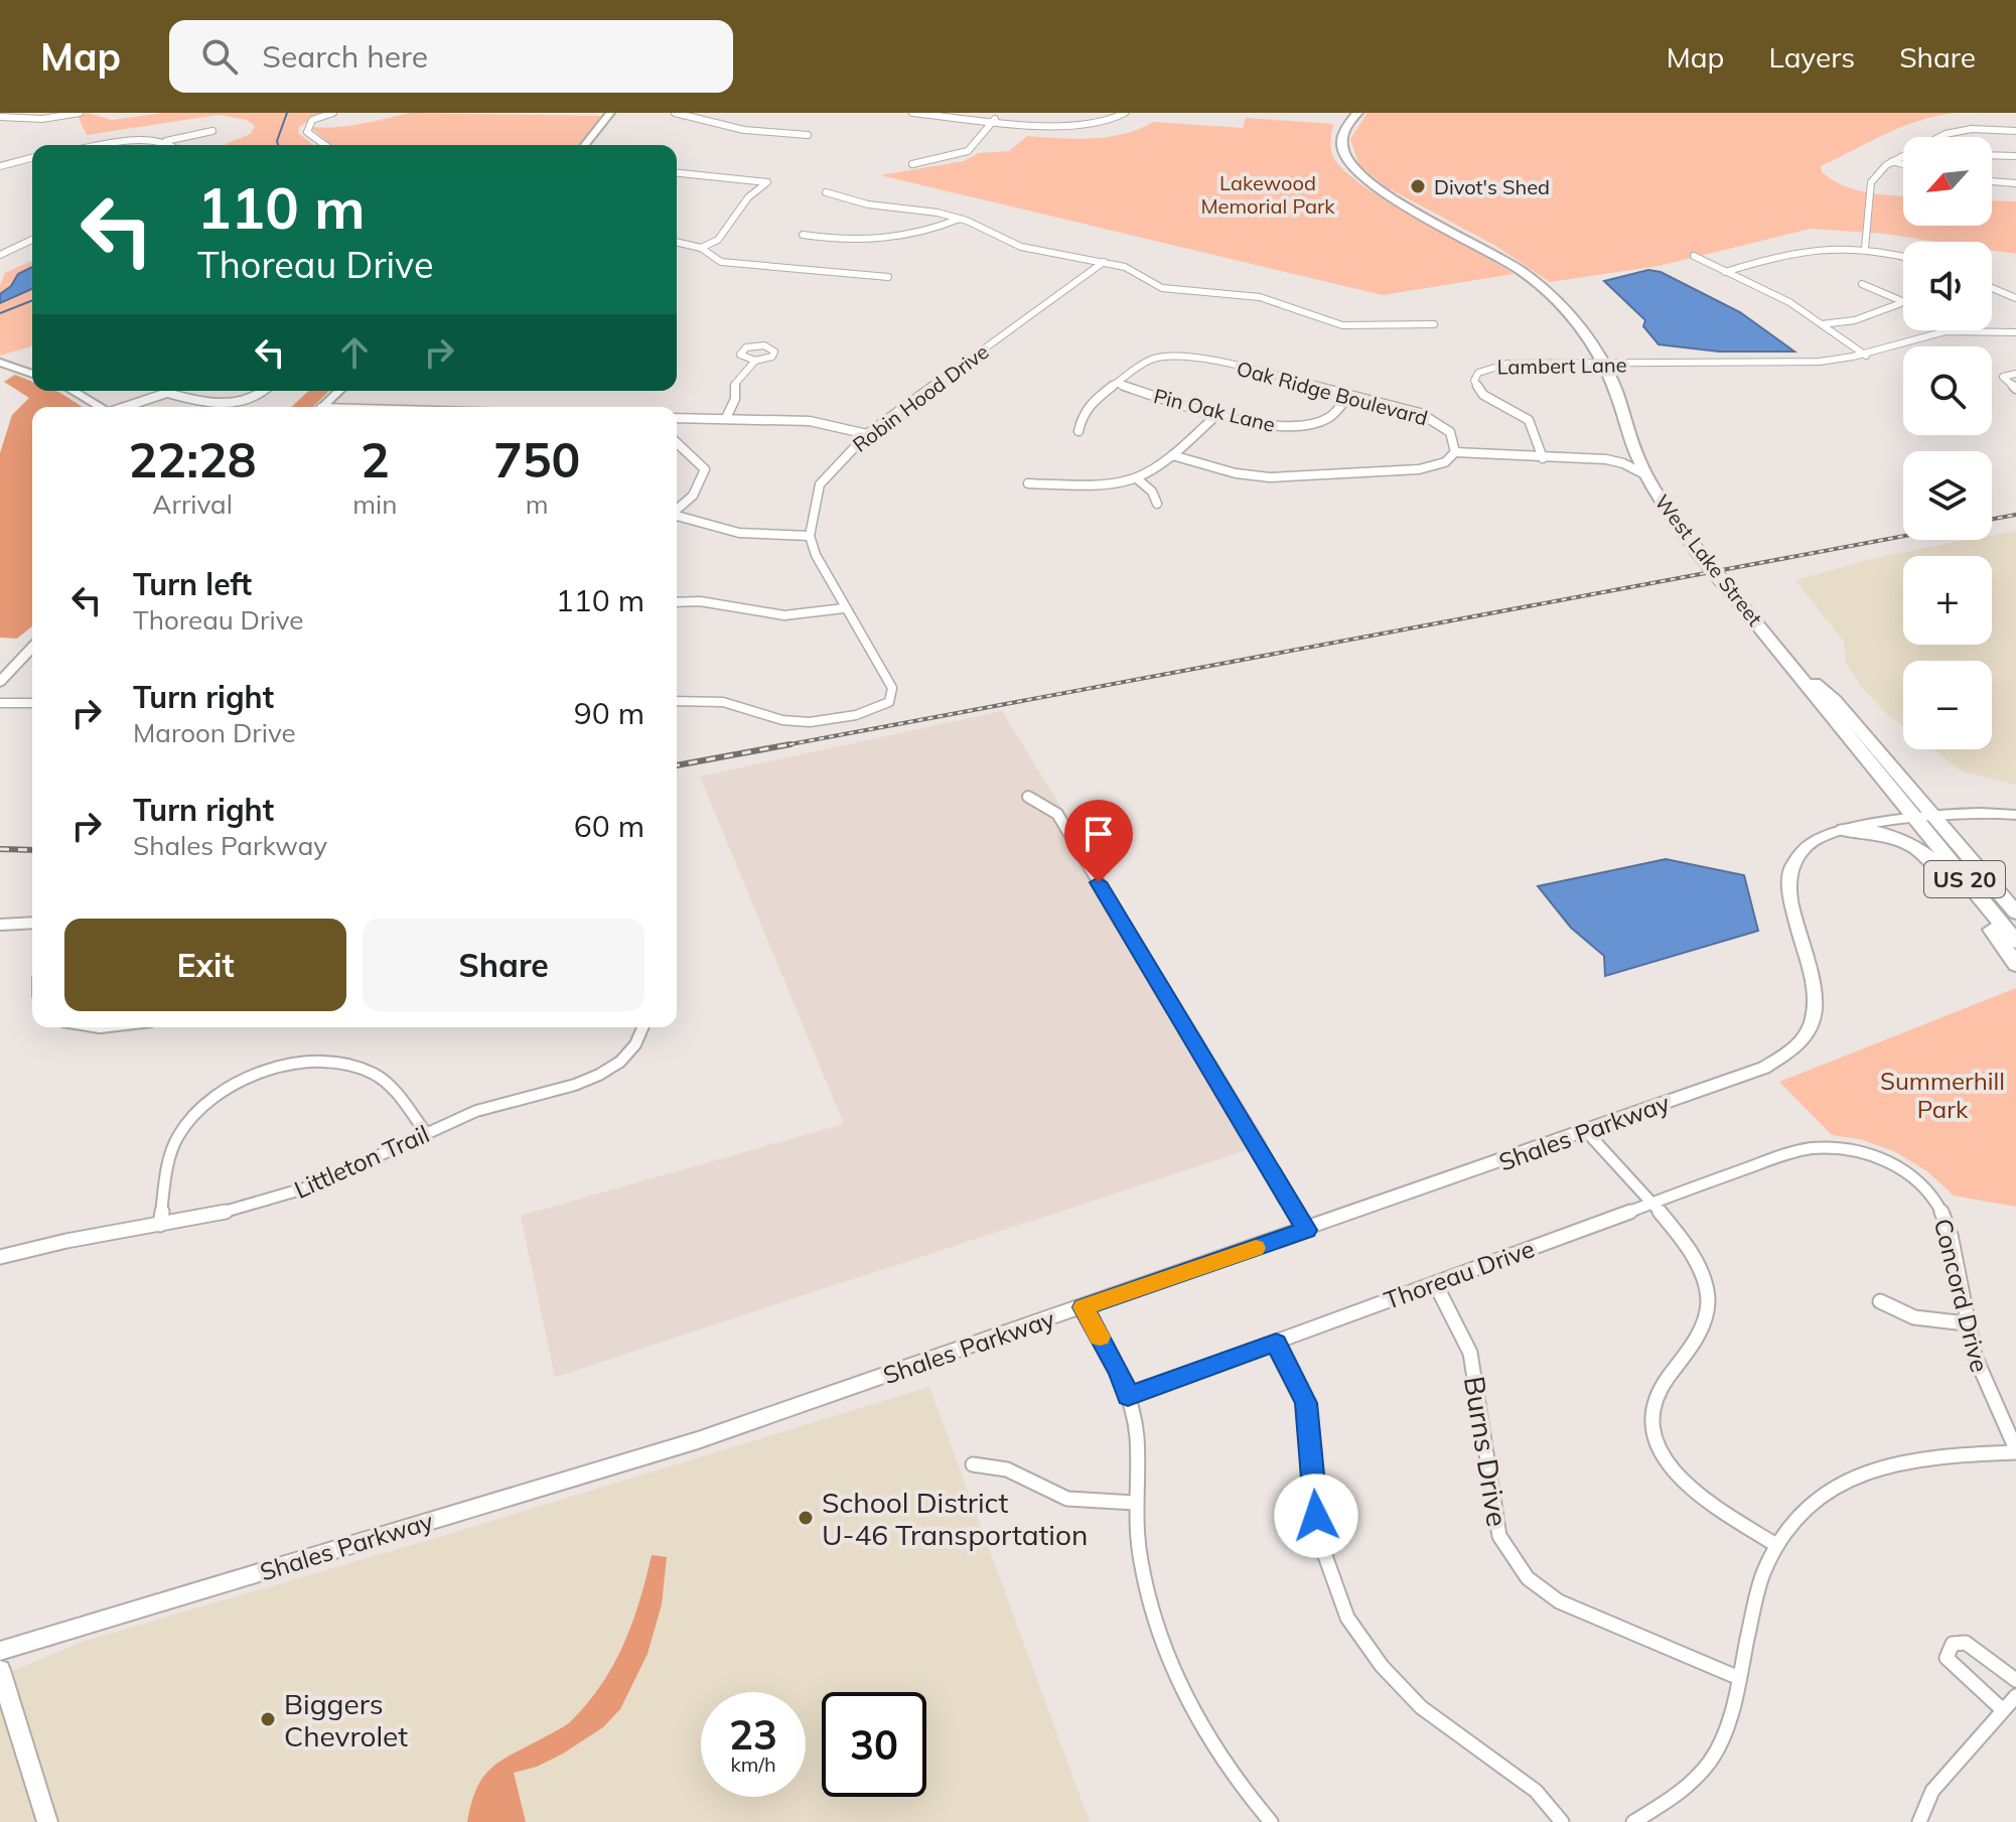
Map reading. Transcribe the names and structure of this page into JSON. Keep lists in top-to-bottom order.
{
  "streets": {
    "highway": ["West Lake Street", "US 20"],
    "street": [
      "Lambert Lane",
      "Oak Ridge Boulevard",
      "Robin Hood Drive",
      "Pin Oak Lane",
      "Shales Parkway",
      "Littleton Trail",
      "Thoreau Drive",
      "Concord Drive",
      "Burns Drive"
    ]
  },
  "crossings": [
    ["Lambert Lane", "West Lake Street"],
    ["Oak Ridge Boulevard", "Pin Oak Lane"],
    ["West Lake Street", "US 20"],
    ["West Lake Street", "Shales Parkway"],
    ["US 20", "Shales Parkway"],
    ["Thoreau Drive", "Concord Drive"],
    ["Thoreau Drive", "Burns Drive"]
  ],
  "parks": ["Lakewood Memorial Park", "Summerhill Park"],
  "places": ["Divot's Shed", "School District U-46 Transportation", "Biggers Chevrolet"],
  "north": "bottom left",
  "page": {
    "header": "Map",
    "search": "Search here",
    "nav": ["Map", "Layers", "Share"],
    "map_buttons": ["+", "−"],
    "turn": ["110 m", "Thoreau Drive"],
    "eta": [
      "22:28",
      "Arrival",
      "2",
      "min",
      "750",
      "m"
    ],
    "list": [
      {
        "name": "Turn left",
        "note": "Thoreau Drive",
        "value": "110 m"
      },
      {
        "name": "Turn right",
        "note": "Maroon Drive",
        "value": "90 m"
      },
      {
        "name": "Turn right",
        "note": "Shales Parkway",
        "value": "60 m"
      }
    ],
    "buttons": ["Exit", "Share"],
    "speed": "23 km/h",
    "limit": "30"
  }
}
